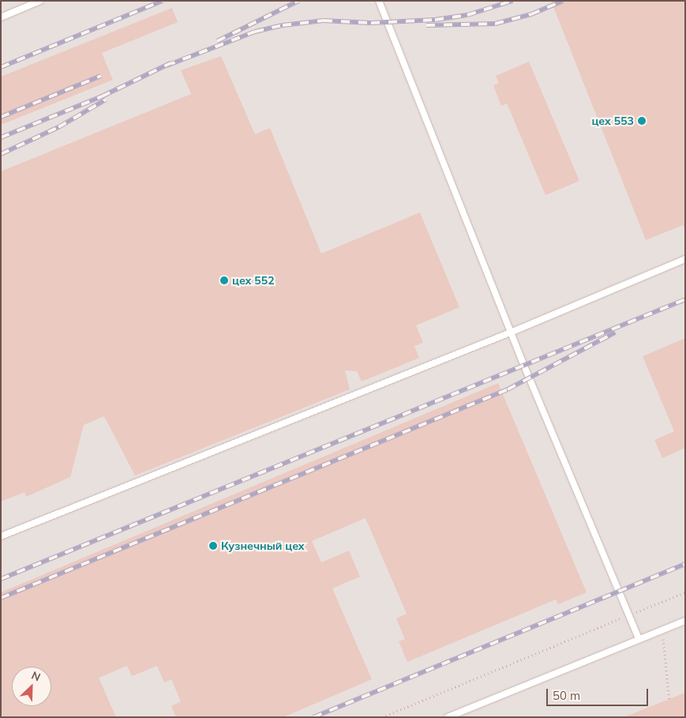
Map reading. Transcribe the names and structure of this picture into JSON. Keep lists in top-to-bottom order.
{
  "places": ["цех 553", "цех 552", "Кузнечный цех"],
  "scale_bar": "50 m",
  "north": "top right"
}
